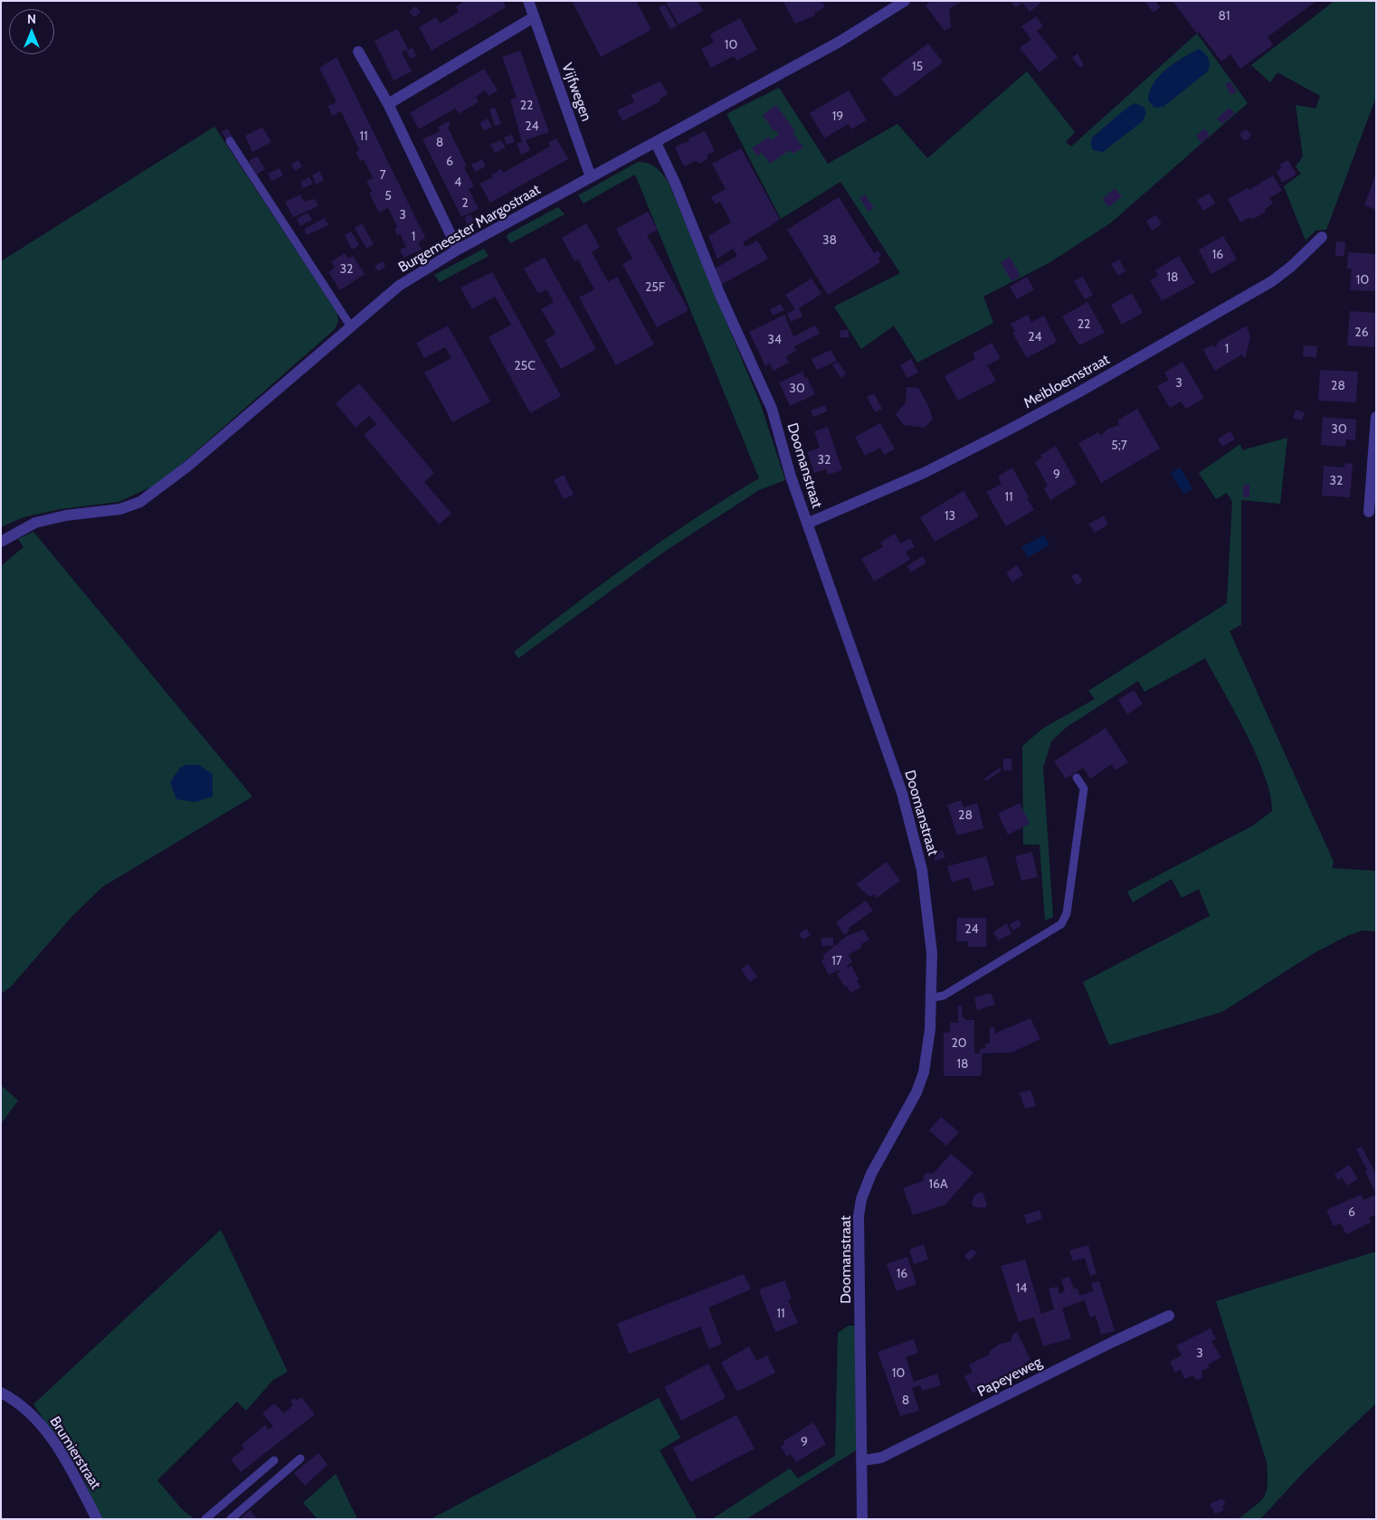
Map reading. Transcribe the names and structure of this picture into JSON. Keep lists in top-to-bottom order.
{
  "streets": {
    "street": [
      "Vijfwegen",
      "Burgemeester Margostraat",
      "Meibloemstraat",
      "Doomanstraat",
      "Papeyeweg",
      "Brumierstraat"
    ]
  },
  "crossings": [
    ["Vijfwegen", "Burgemeester Margostraat"],
    ["Burgemeester Margostraat", "Doomanstraat"],
    ["Meibloemstraat", "Doomanstraat"],
    ["Doomanstraat", "Papeyeweg"]
  ],
  "house_numbers": [
    "81",
    "10",
    "15",
    "22",
    "19",
    "24",
    "11",
    "8",
    "6",
    "7",
    "4",
    "5",
    "2",
    "3",
    "1",
    "38",
    "16",
    "32",
    "18",
    "10",
    "25F",
    "22",
    "26",
    "24",
    "34",
    "1",
    "25C",
    "3",
    "28",
    "30",
    "30",
    "5;7",
    "32",
    "9",
    "32",
    "11",
    "13",
    "28",
    "24",
    "17",
    "20",
    "18",
    "16A",
    "6",
    "16",
    "14",
    "11",
    "3",
    "10",
    "8",
    "9"
  ],
  "north": "top"
}
